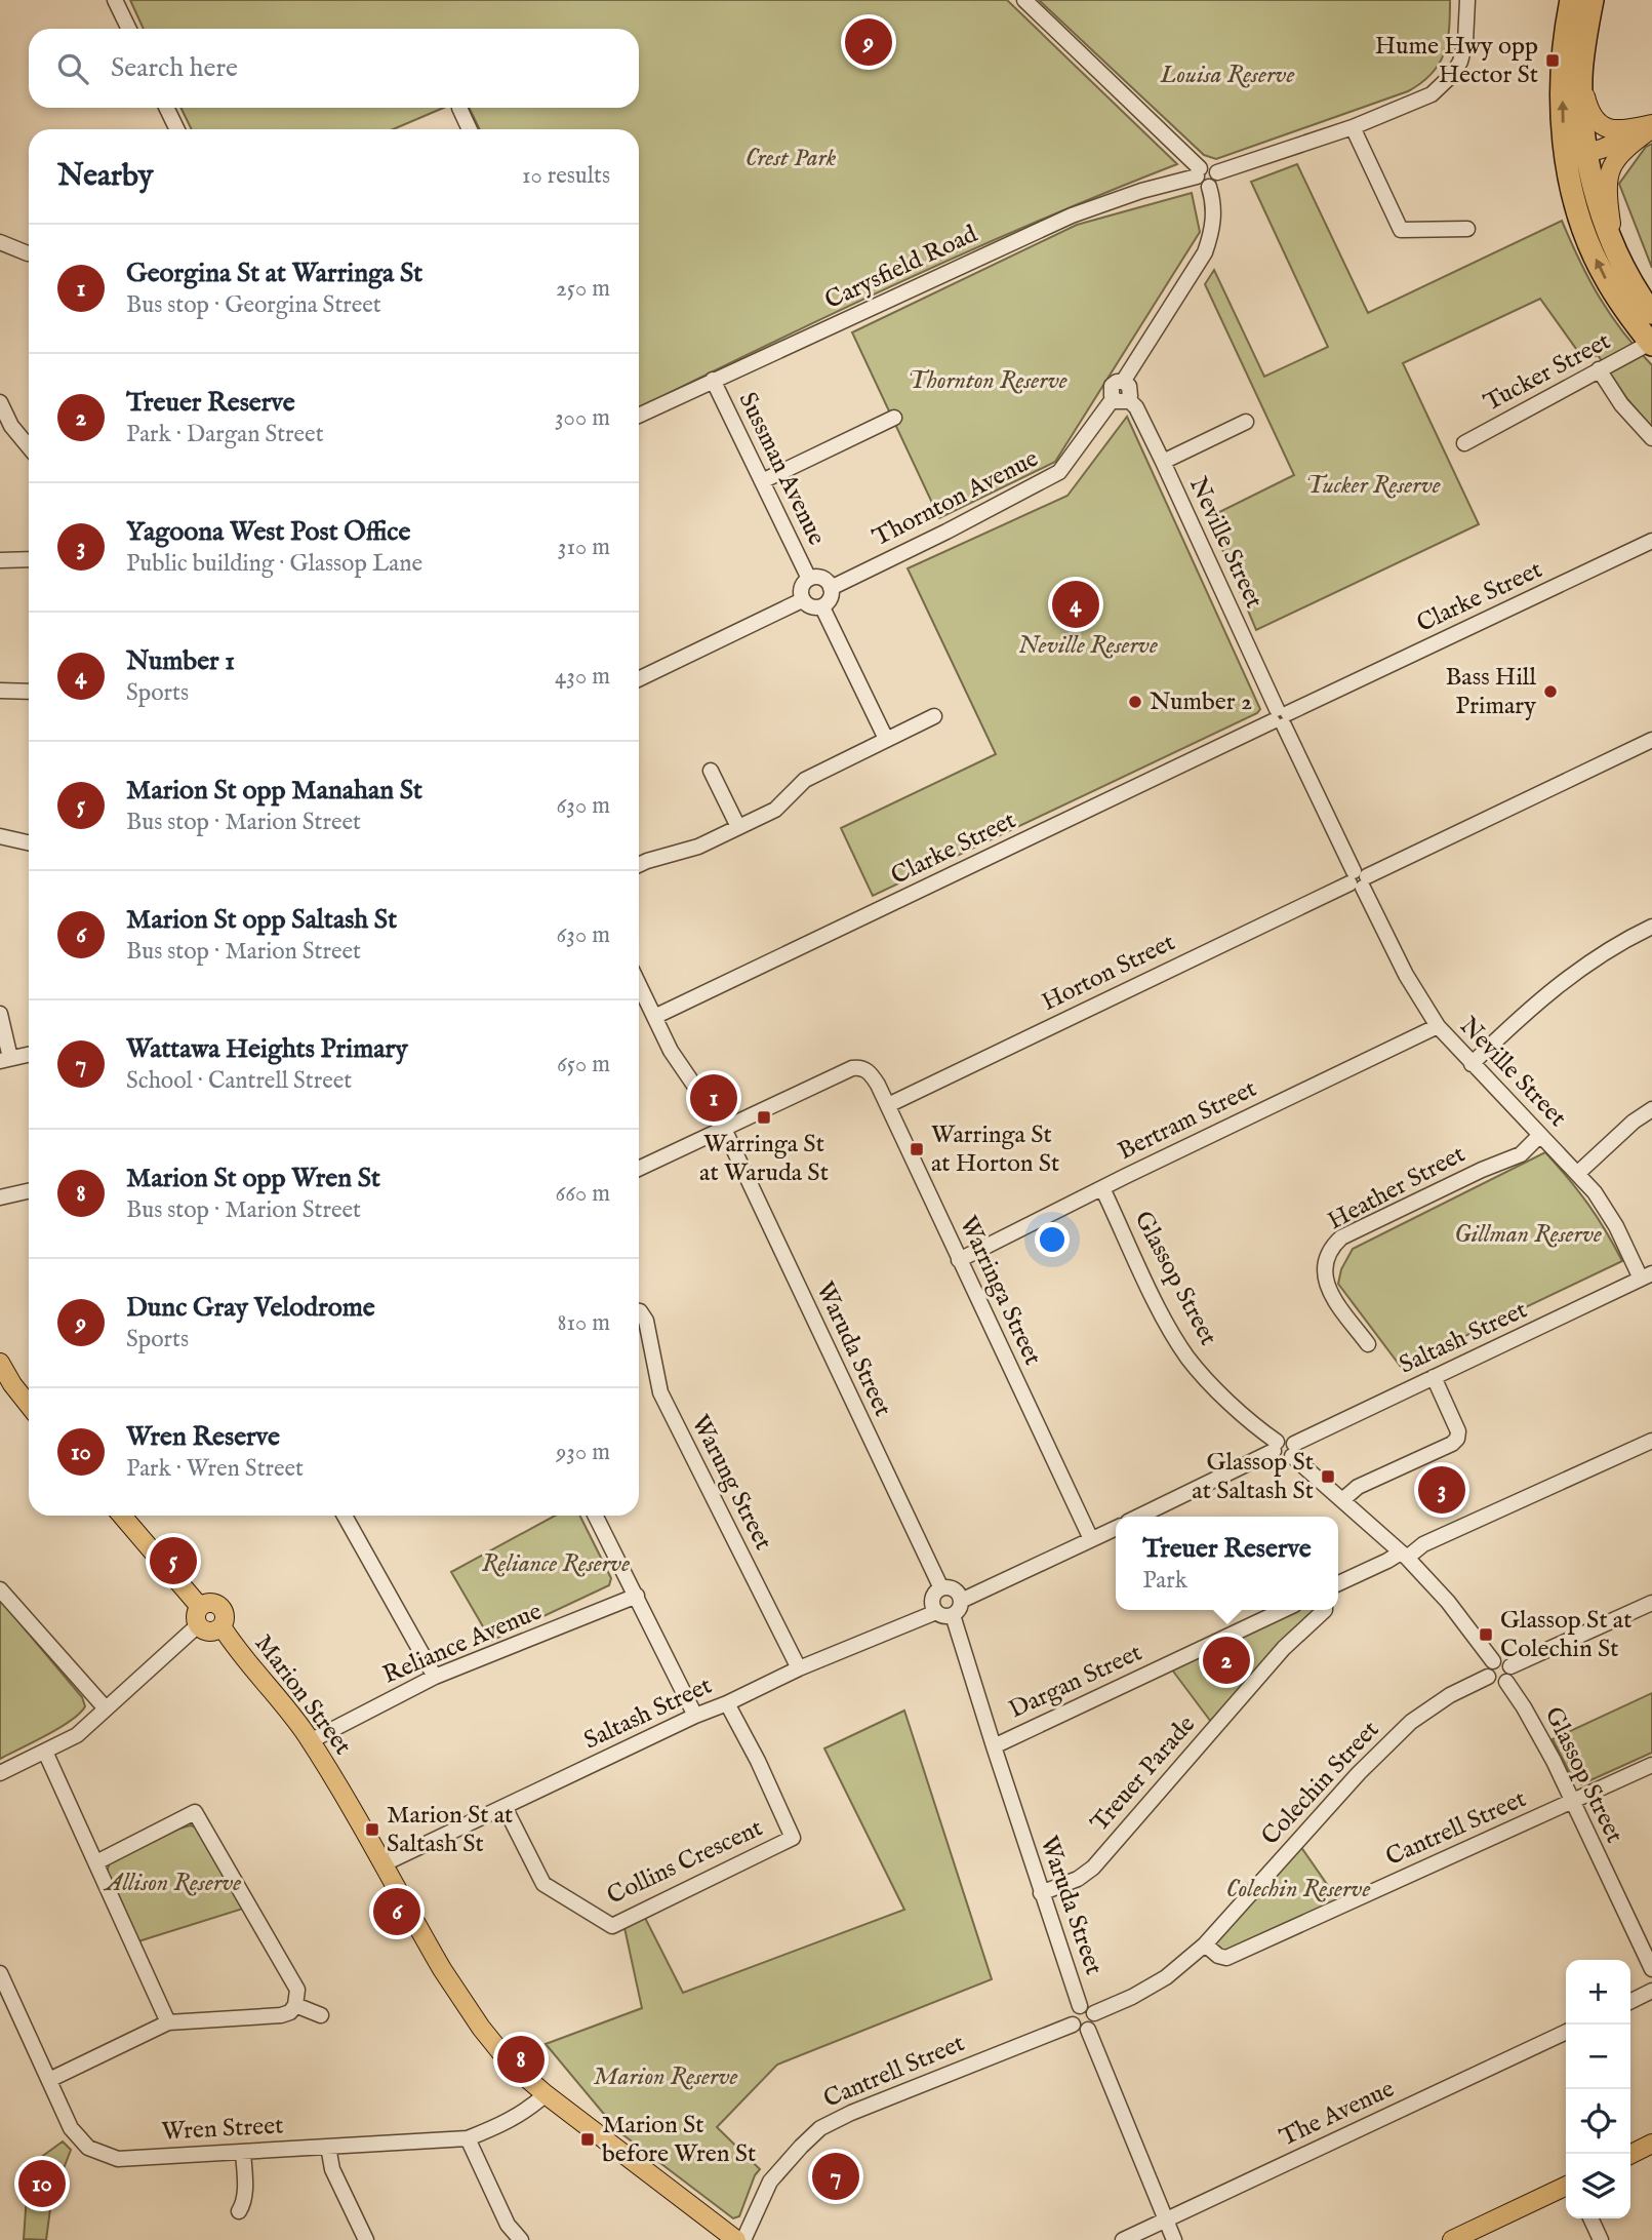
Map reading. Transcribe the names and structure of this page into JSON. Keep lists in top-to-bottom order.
{
  "streets": {
    "main road": ["Marion Street"],
    "street": [
      "Carysfield Road",
      "Tucker Street",
      "Sussman Avenue",
      "Thornton Avenue",
      "Neville Street",
      "Clarke Street",
      "Horton Street",
      "Bertram Street",
      "Heather Street",
      "Glassop Street",
      "Warringa Street",
      "Saltash Street",
      "Waruda Street",
      "Warung Street",
      "Reliance Avenue",
      "Dargan Street",
      "Treuer Parade",
      "Colechin Street",
      "Cantrell Street",
      "Collins Crescent",
      "The Avenue",
      "Wren Street"
    ]
  },
  "crossings": [
    ["Carysfield Road", "Sussman Avenue"],
    ["Sussman Avenue", "Thornton Avenue"],
    ["Thornton Avenue", "Neville Street"],
    ["Neville Street", "Clarke Street"],
    ["Neville Street", "Horton Street"],
    ["Neville Street", "Bertram Street"],
    ["Neville Street", "Heather Street"],
    ["Neville Street", "Saltash Street"],
    ["Clarke Street", "Waruda Street"],
    ["Horton Street", "Warringa Street"],
    ["Bertram Street", "Glassop Street"],
    ["Bertram Street", "Warringa Street"],
    ["Glassop Street", "Colechin Street"],
    ["Glassop Street", "Cantrell Street"],
    ["Warringa Street", "Waruda Street"],
    ["Saltash Street", "Waruda Street"],
    ["Saltash Street", "Warung Street"],
    ["Saltash Street", "Marion Street"],
    ["Saltash Street", "Collins Crescent"],
    ["Waruda Street", "Dargan Street"],
    ["Waruda Street", "Treuer Parade"],
    ["Waruda Street", "Cantrell Street"],
    ["Reliance Avenue", "Marion Street"],
    ["Marion Street", "Wren Street"],
    ["Colechin Street", "Cantrell Street"]
  ],
  "parks": [
    "Louisa Reserve",
    "Crest Park",
    "Thornton Reserve",
    "Tucker Reserve",
    "Neville Reserve",
    "Gillman Reserve",
    "Reliance Reserve",
    "Allison Reserve",
    "Colechin Reserve",
    "Marion Reserve"
  ],
  "places": {
    "transit": [
      "Hume Hwy opp Hector St",
      "Warringa St at Waruda St",
      "Warringa St at Horton St",
      "Glassop St at Saltash St",
      "Glassop St at Colechin St",
      "Marion St at Saltash St",
      "Marion St before Wren St"
    ],
    "other": ["Bass Hill Primary", "Number 2"]
  },
  "page": {
    "pins": [
      "9",
      "4",
      "1",
      "3",
      "5",
      "2",
      "6",
      "8",
      "7",
      "10"
    ],
    "search": "Search here",
    "heading": ["Nearby", "10 results"],
    "list": [
      {
        "mark": "1",
        "name": "Georgina St at Warringa St",
        "note": "Bus stop · Georgina Street",
        "value": "250 m"
      },
      {
        "mark": "2",
        "name": "Treuer Reserve",
        "note": "Park · Dargan Street",
        "value": "300 m"
      },
      {
        "mark": "3",
        "name": "Yagoona West Post Office",
        "note": "Public building · Glassop Lane",
        "value": "310 m"
      },
      {
        "mark": "4",
        "name": "Number 1",
        "note": "Sports",
        "value": "430 m"
      },
      {
        "mark": "5",
        "name": "Marion St opp Manahan St",
        "note": "Bus stop · Marion Street",
        "value": "630 m"
      },
      {
        "mark": "6",
        "name": "Marion St opp Saltash St",
        "note": "Bus stop · Marion Street",
        "value": "630 m"
      },
      {
        "mark": "7",
        "name": "Wattawa Heights Primary",
        "note": "School · Cantrell Street",
        "value": "650 m"
      },
      {
        "mark": "8",
        "name": "Marion St opp Wren St",
        "note": "Bus stop · Marion Street",
        "value": "660 m"
      },
      {
        "mark": "9",
        "name": "Dunc Gray Velodrome",
        "note": "Sports",
        "value": "810 m"
      },
      {
        "mark": "10",
        "name": "Wren Reserve",
        "note": "Park · Wren Street",
        "value": "930 m"
      }
    ],
    "popup": ["Treuer Reserve", "Park"],
    "map_buttons": ["+", "−"]
  }
}
